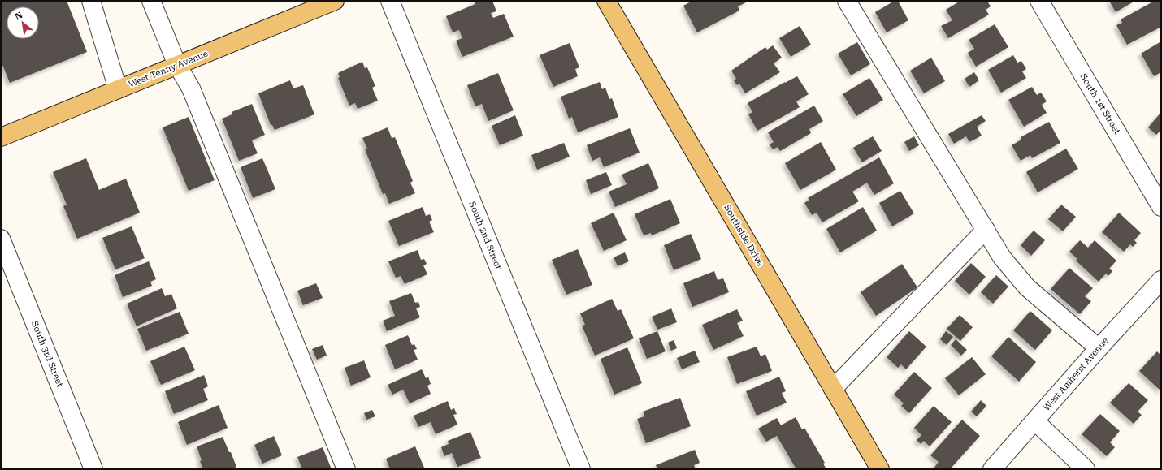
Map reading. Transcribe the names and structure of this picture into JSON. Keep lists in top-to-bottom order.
{
  "streets": {
    "main road": ["West Tenny Avenue", "Southside Drive"],
    "street": [
      "South 1st Street",
      "South 2nd Street",
      "South 3rd Street",
      "West Amherst Avenue"
    ]
  },
  "north": "top left"
}
